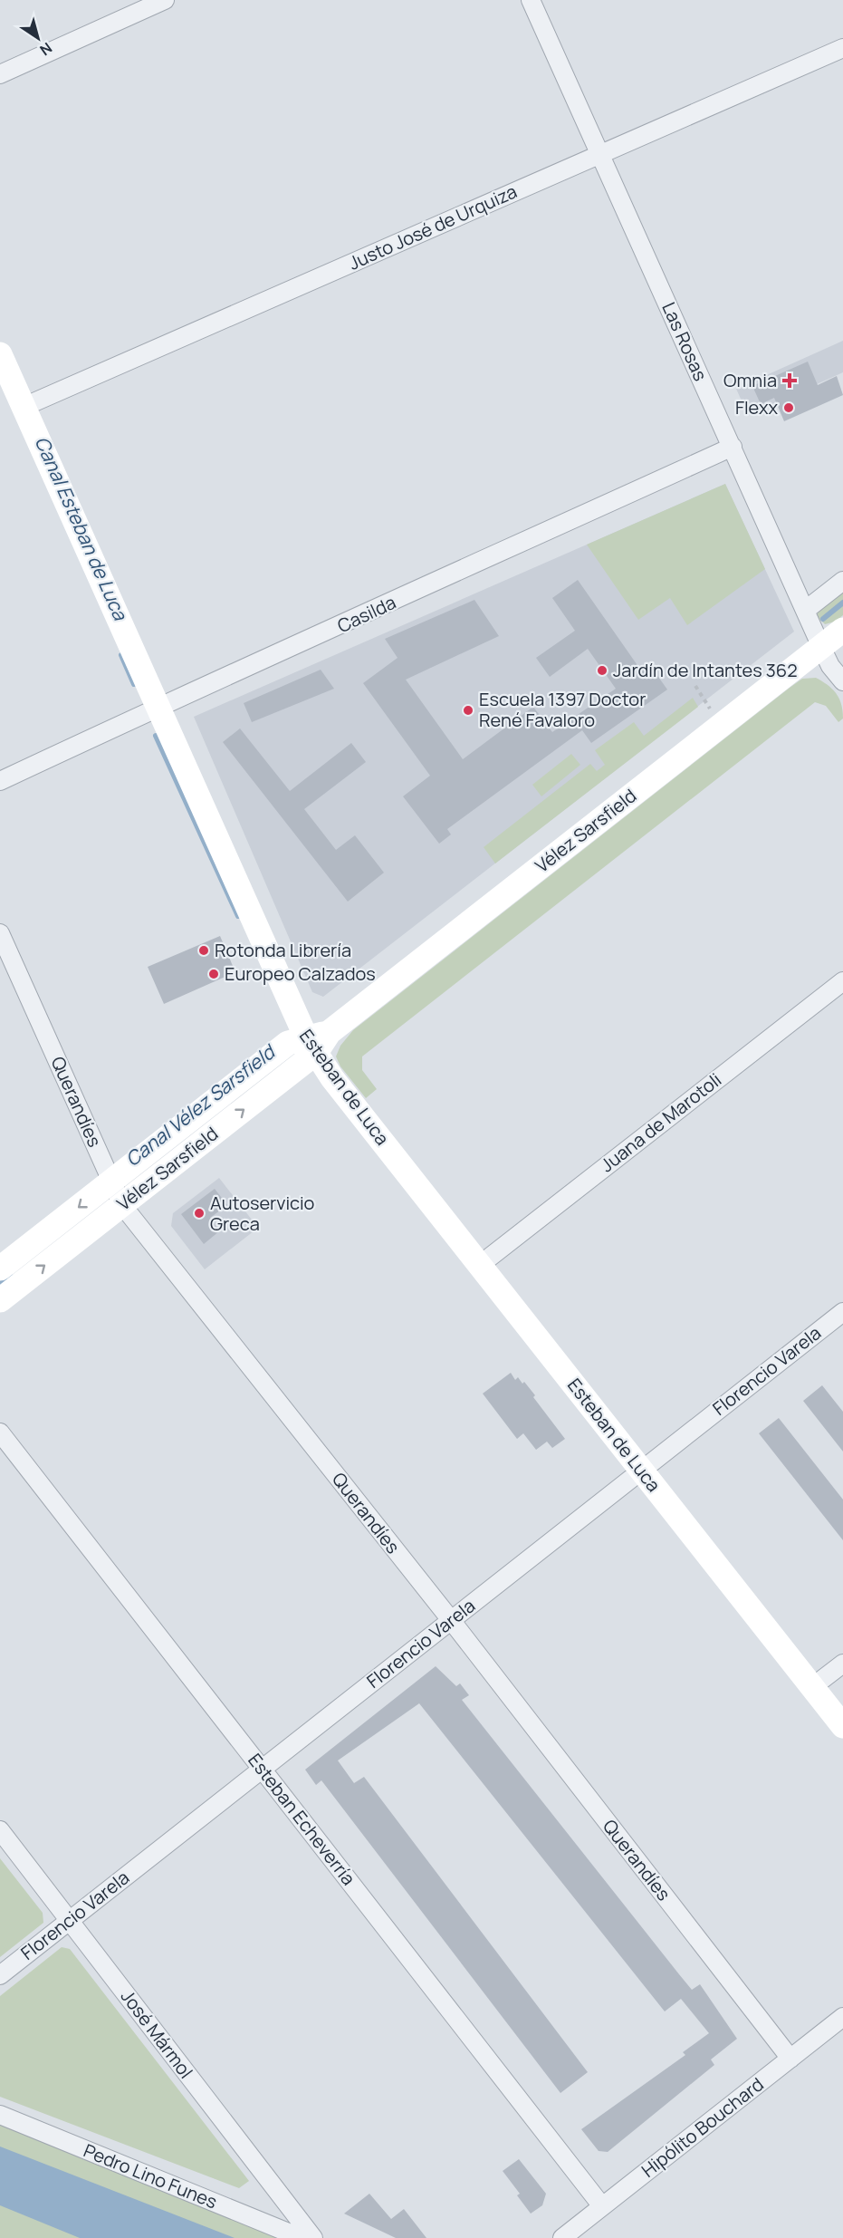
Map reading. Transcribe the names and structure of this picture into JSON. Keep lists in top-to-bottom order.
{
  "streets": {
    "street": [
      "Justo José de Urquiza",
      "Las Rosas",
      "Casilda",
      "Vélez Sarsfield",
      "Esteban de Luca",
      "Querandíes",
      "Juana de Marotoli",
      "Florencio Varela",
      "Esteban Echeverría",
      "José Mármol",
      "Hipólito Bouchard",
      "Pedro Lino Funes"
    ]
  },
  "crossings": [
    ["Justo José de Urquiza", "Las Rosas"],
    ["Justo José de Urquiza", "Esteban de Luca"],
    ["Las Rosas", "Casilda"],
    ["Las Rosas", "Vélez Sarsfield"],
    ["Casilda", "Esteban de Luca"],
    ["Vélez Sarsfield", "Esteban de Luca"],
    ["Vélez Sarsfield", "Querandíes"],
    ["Esteban de Luca", "Juana de Marotoli"],
    ["Esteban de Luca", "Florencio Varela"],
    ["Querandíes", "Florencio Varela"],
    ["Querandíes", "Hipólito Bouchard"],
    ["Florencio Varela", "Esteban Echeverría"],
    ["Florencio Varela", "José Mármol"],
    ["Esteban Echeverría", "Hipólito Bouchard"]
  ],
  "water": ["Canal Esteban de Luca", "Canal Vélez Sarsfield"],
  "places": {
    "health": ["Omnia"],
    "other": [
      "Flexx",
      "Jardín de Intantes 362",
      "Escuela 1397 Doctor René Favaloro",
      "Rotonda Librería",
      "Europeo Calzados",
      "Autoservicio Greca"
    ]
  },
  "north": "bottom right"
}
